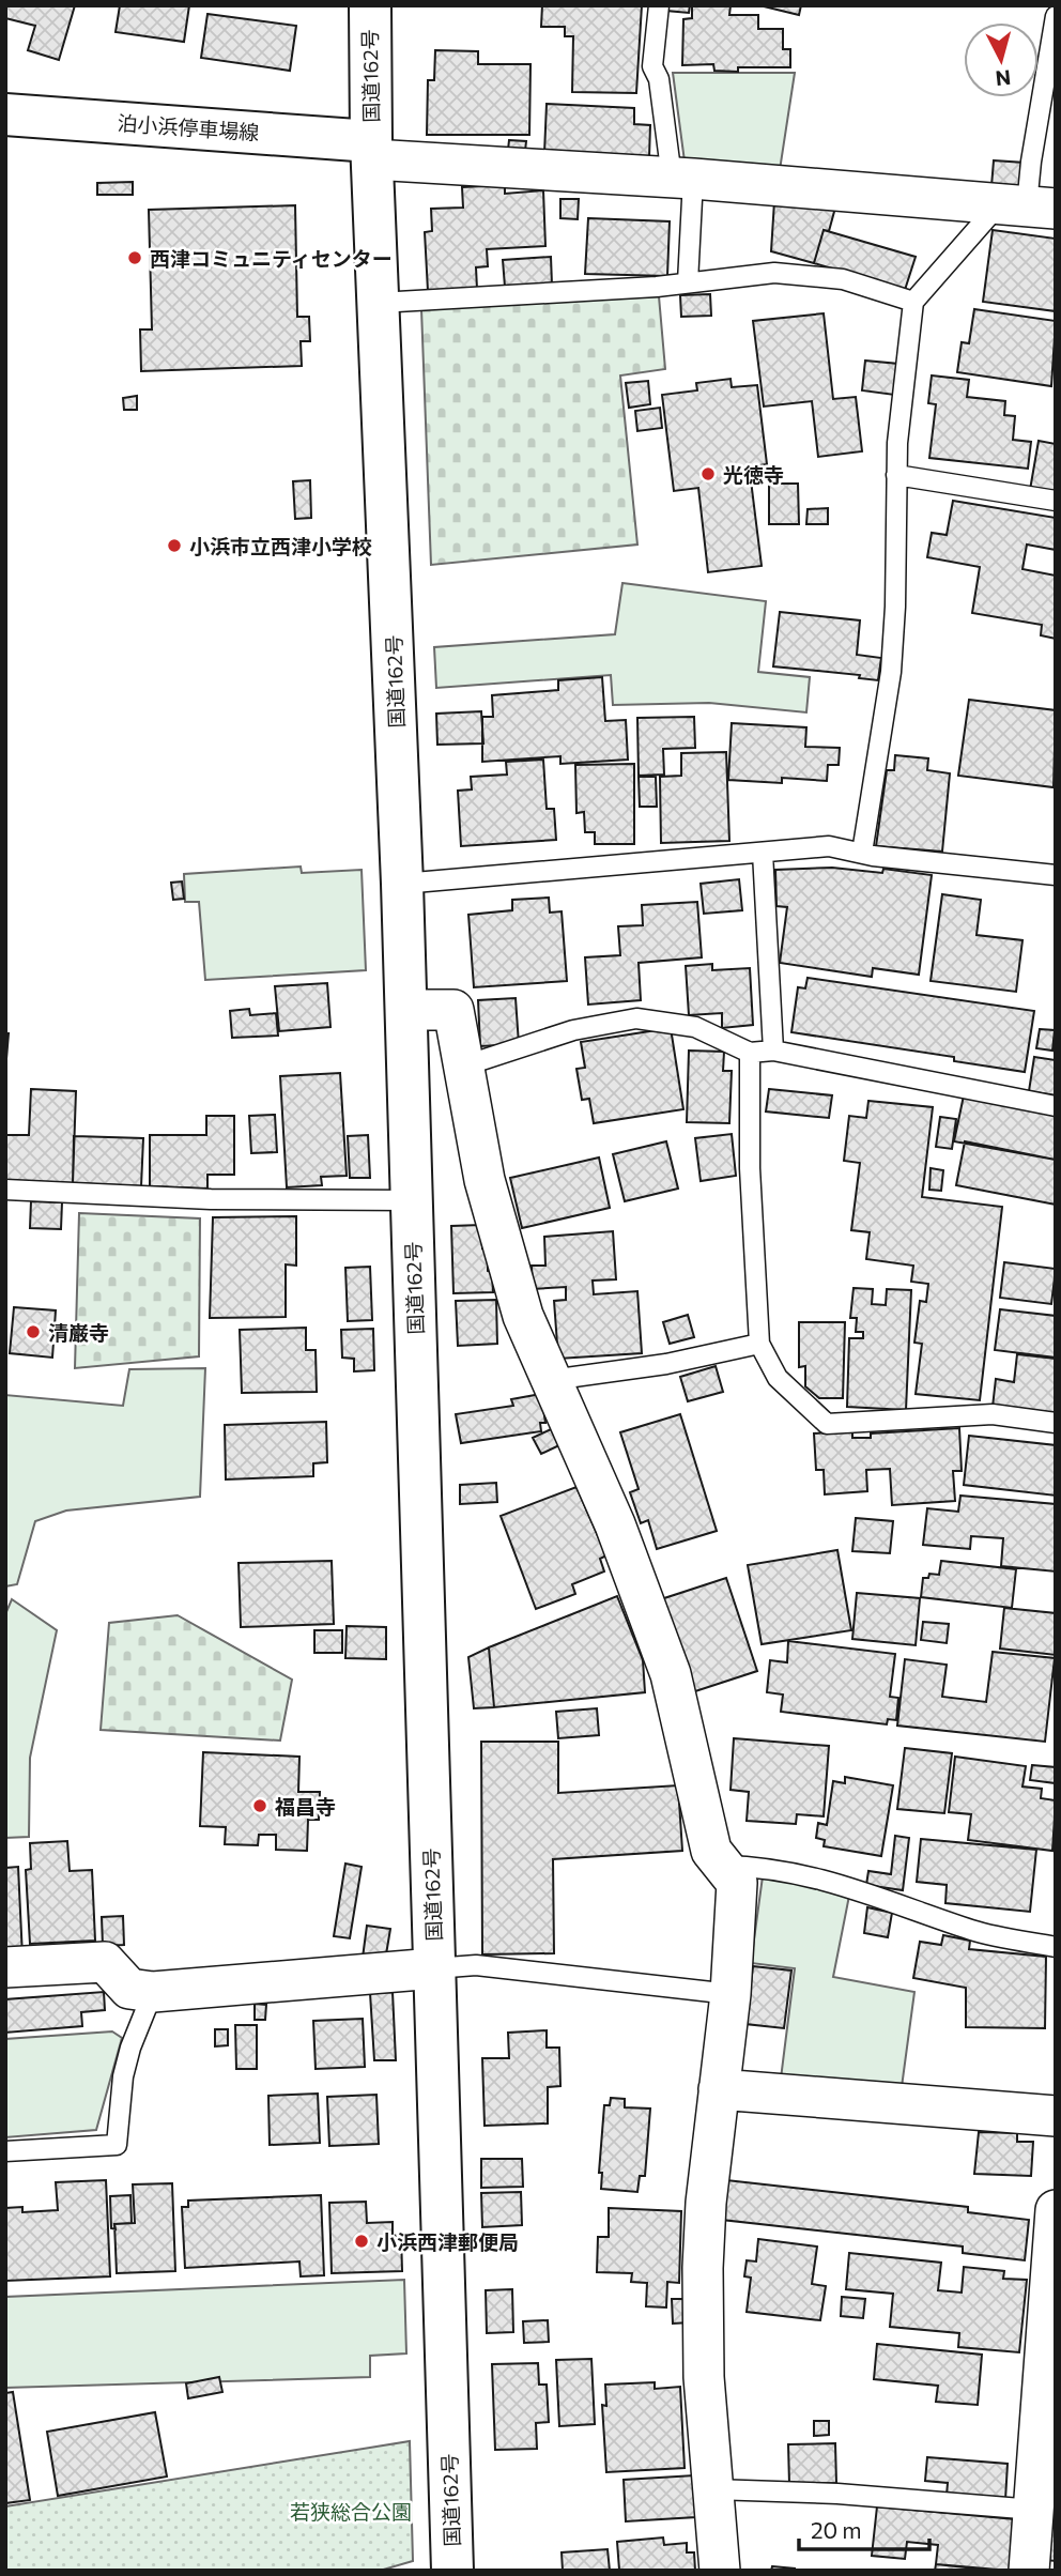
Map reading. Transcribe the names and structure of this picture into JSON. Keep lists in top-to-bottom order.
{
  "streets": {
    "main road": ["国道162号", "泊小浜停車場線"]
  },
  "crossings": [
    ["国道162号", "泊小浜停車場線"]
  ],
  "parks": ["若狭総合公園"],
  "places": [
    "西津コミュニティセンター",
    "光徳寺",
    "小浜市立西津小学校",
    "清巌寺",
    "福昌寺",
    "小浜西津郵便局"
  ],
  "scale_bar": "20 m",
  "north": "bottom"
}
